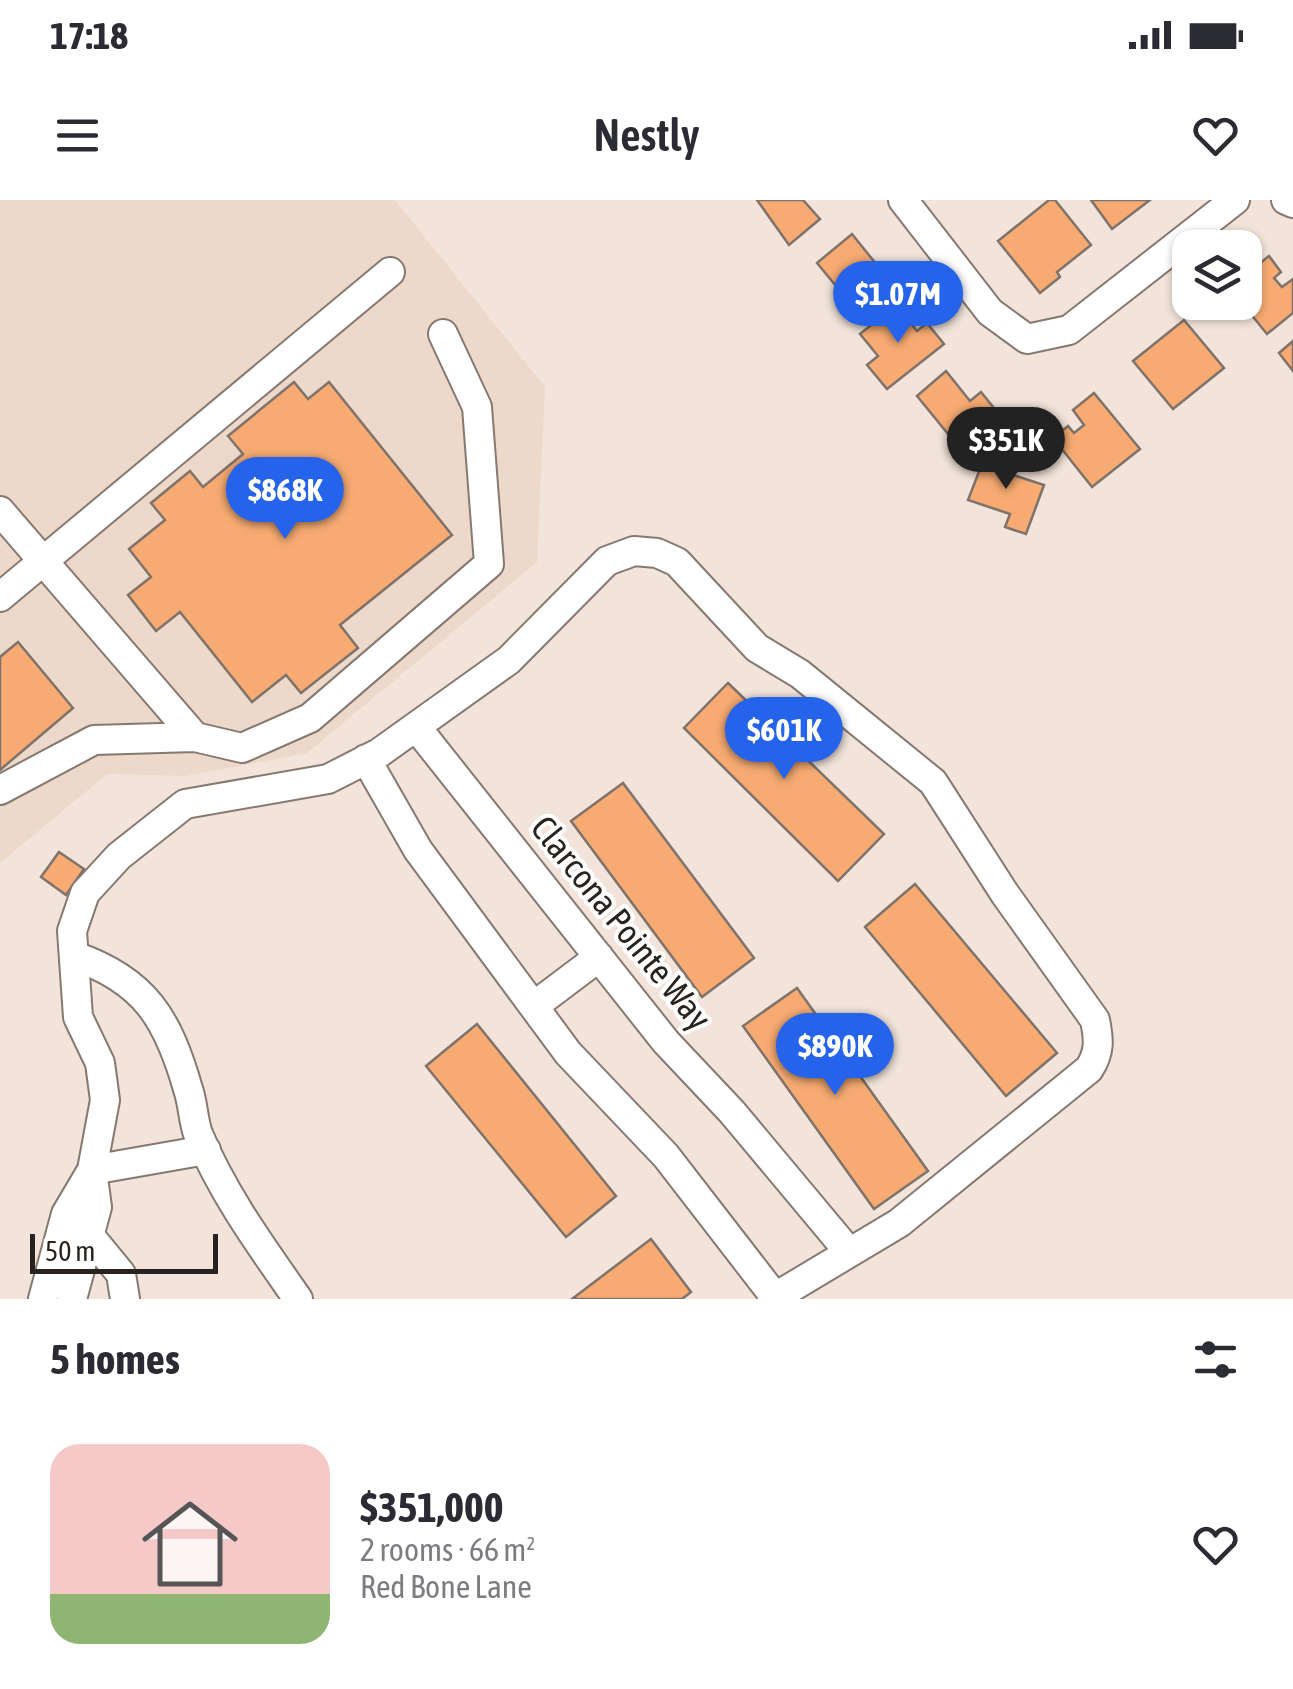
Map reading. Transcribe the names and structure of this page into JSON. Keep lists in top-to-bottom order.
{
  "streets": {
    "street": ["Clarcona Pointe Way"]
  },
  "scale_bar": "50 m",
  "page": {
    "status": "17:18",
    "header": "Nestly",
    "price": [
      "$1.07M",
      "$351K",
      "$868K",
      "$601K",
      "$890K"
    ],
    "scale": "50 m",
    "heading": "5 homes",
    "list": [
      {
        "name": "$351,000",
        "note": "2 rooms · 66 m² · Red Bone Lane"
      }
    ]
  }
}
